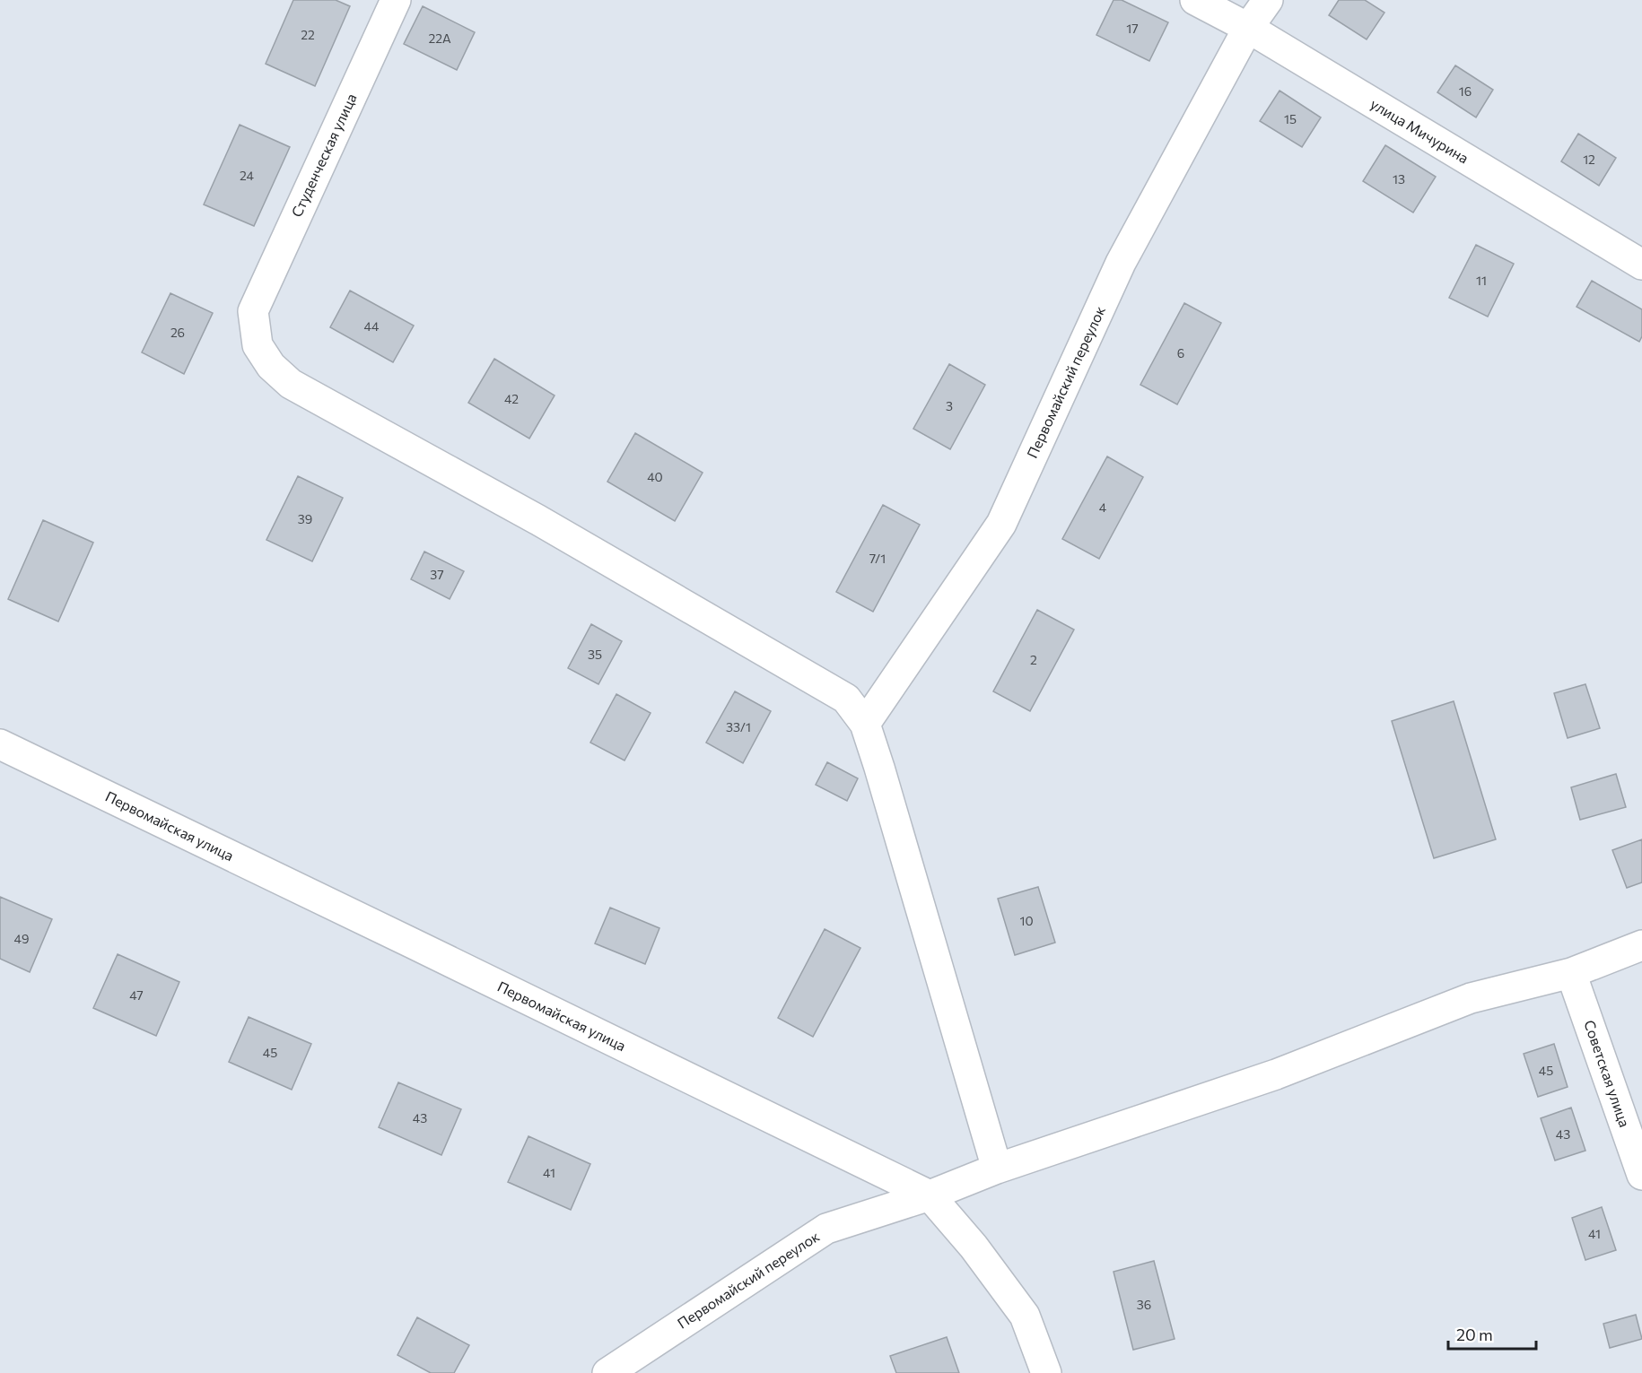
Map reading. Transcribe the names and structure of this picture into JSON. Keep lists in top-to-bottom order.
{
  "streets": {
    "street": [
      "улица Мичурина",
      "Студенческая улица",
      "Первомайский переулок",
      "Первомайская улица",
      "Советская улица"
    ]
  },
  "crossings": [
    ["улица Мичурина", "Первомайский переулок"],
    ["Студенческая улица", "Первомайский переулок"],
    ["Первомайский переулок", "Первомайская улица"],
    ["Первомайский переулок", "Советская улица"]
  ],
  "house_numbers": [
    "17",
    "22",
    "22А",
    "16",
    "15",
    "12",
    "24",
    "13",
    "11",
    "44",
    "26",
    "6",
    "42",
    "3",
    "40",
    "4",
    "39",
    "7/1",
    "37",
    "35",
    "2",
    "33/1",
    "10",
    "49",
    "47",
    "45",
    "45",
    "43",
    "43",
    "41",
    "41",
    "36"
  ],
  "scale_bar": "20 m"
}
